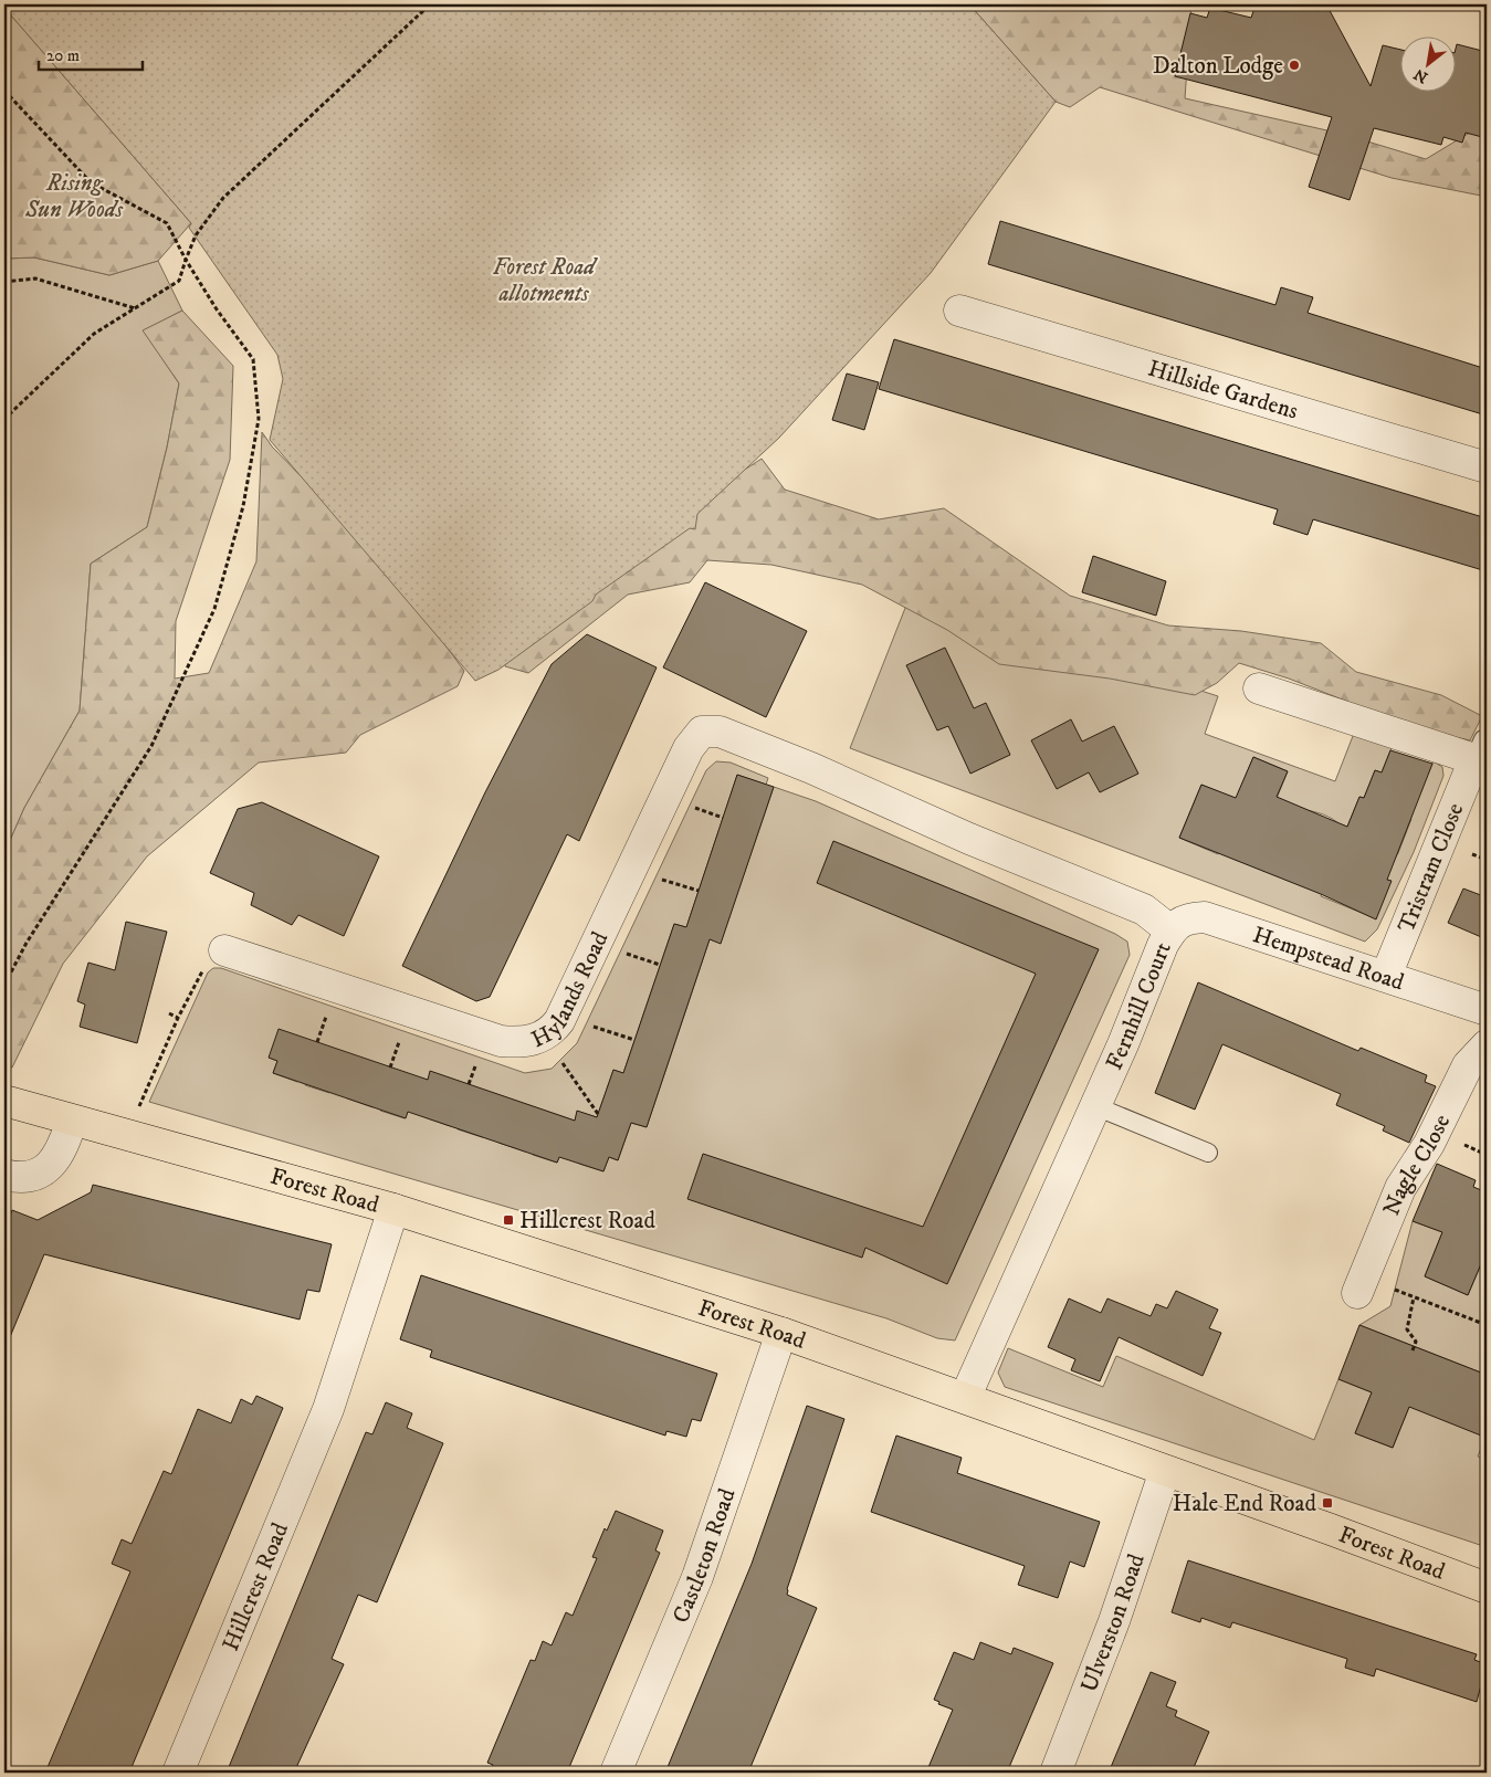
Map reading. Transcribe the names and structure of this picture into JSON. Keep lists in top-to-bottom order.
{
  "streets": {
    "main road": ["Forest Road"],
    "street": [
      "Hillside Gardens",
      "Tristram Close",
      "Hempstead Road",
      "Hylands Road",
      "Fernhill Court",
      "Nagle Close",
      "Castleton Road",
      "Hillcrest Road",
      "Ulverston Road"
    ]
  },
  "crossings": [
    ["Tristram Close", "Hempstead Road"],
    ["Hempstead Road", "Fernhill Court"],
    ["Hylands Road", "Fernhill Court"],
    ["Fernhill Court", "Forest Road"],
    ["Forest Road", "Castleton Road"],
    ["Forest Road", "Hillcrest Road"],
    ["Forest Road", "Ulverston Road"]
  ],
  "parks": ["Rising Sun Woods", "Forest Road allotments"],
  "places": {
    "other": ["Dalton Lodge"],
    "transit": ["Hillcrest Road", "Hale End Road"]
  },
  "scale_bar": "20 m",
  "north": "bottom left"
}
